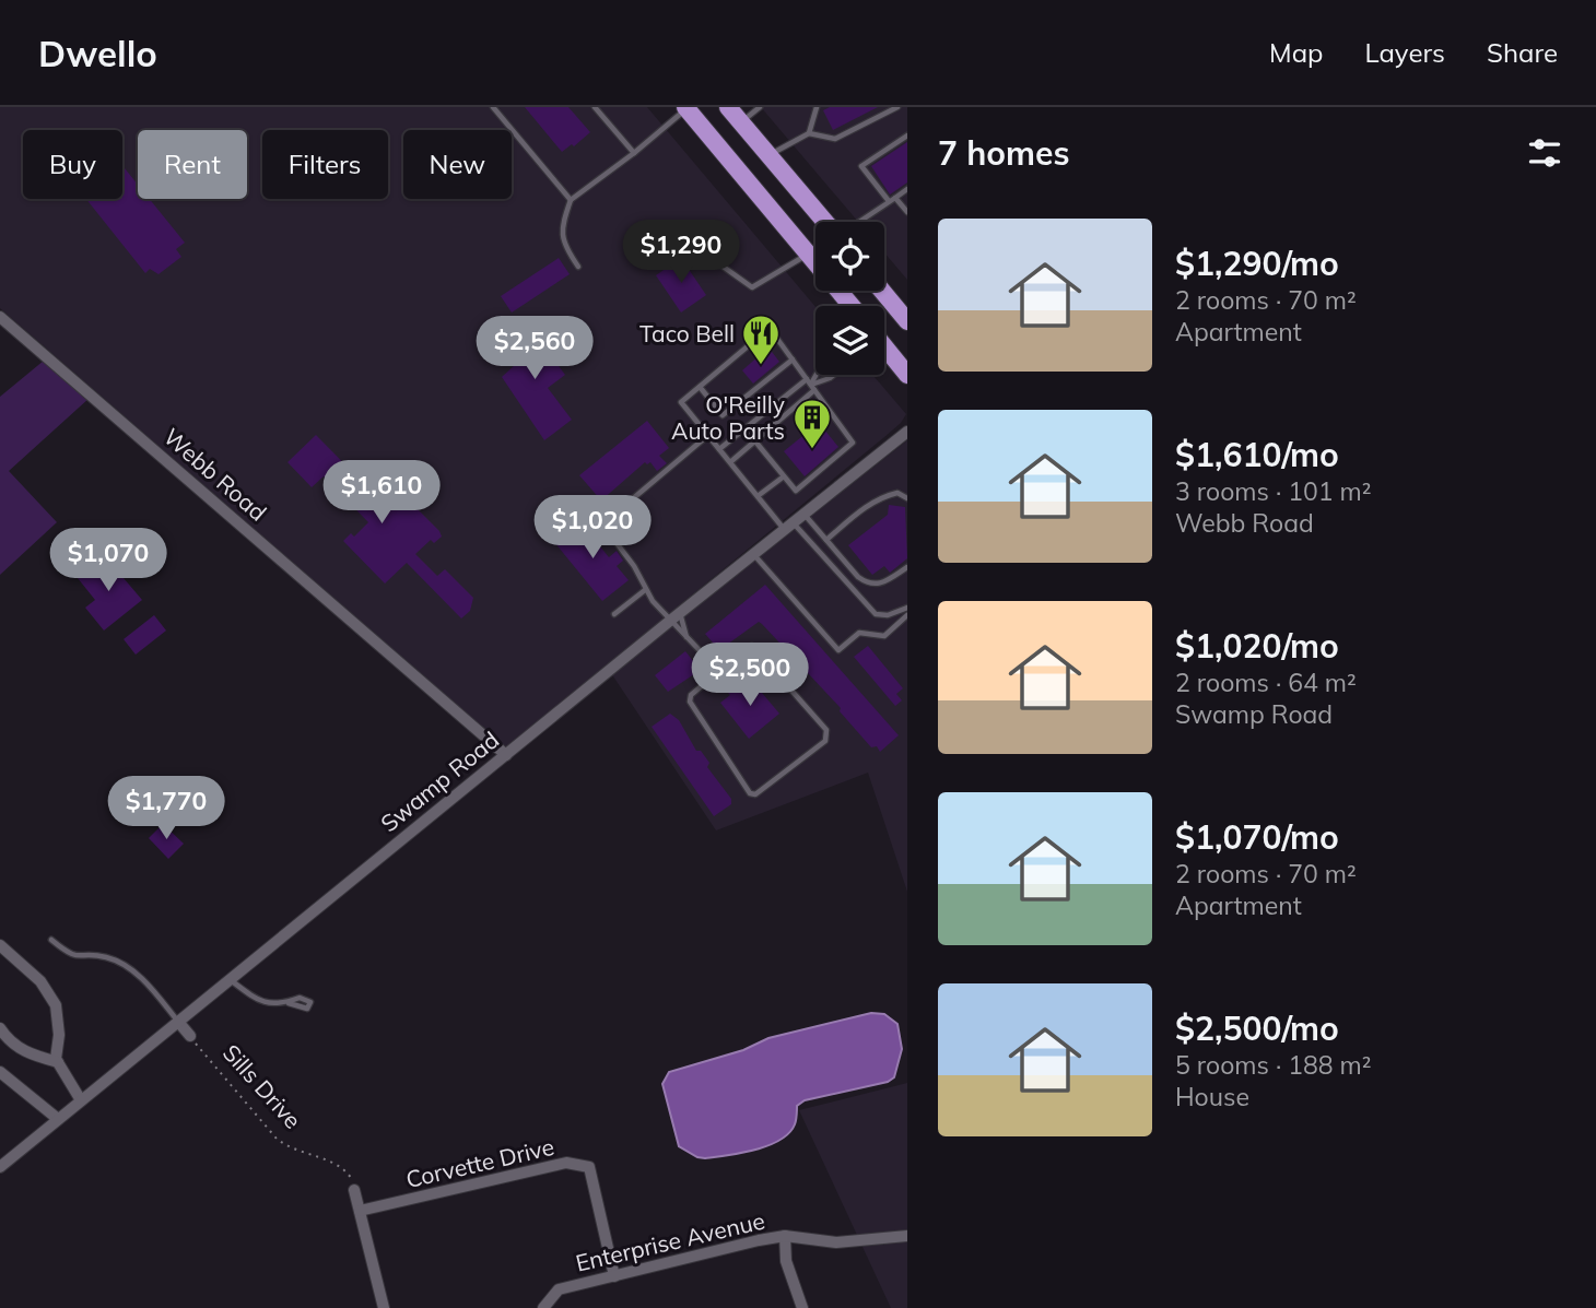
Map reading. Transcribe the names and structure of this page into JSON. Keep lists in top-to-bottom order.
{
  "streets": {
    "street": [
      "Webb Road",
      "Swamp Road",
      "Corvette Drive",
      "Enterprise Avenue"
    ],
    "path": ["Sills Drive"]
  },
  "crossings": [
    ["Webb Road", "Swamp Road"],
    ["Corvette Drive", "Enterprise Avenue"]
  ],
  "places": {
    "restaurant": ["Taco Bell"],
    "building": ["O'Reilly Auto Parts"]
  },
  "page": {
    "header": "Dwello",
    "nav": ["Map", "Layers", "Share"],
    "heading": "7 homes",
    "chip": [
      "Buy",
      "Rent",
      "Filters",
      "New"
    ],
    "list": [
      {
        "name": "$1,290/mo",
        "note": "2 rooms · 70 m² · Apartment"
      },
      {
        "name": "$1,610/mo",
        "note": "3 rooms · 101 m² · Webb Road"
      },
      {
        "name": "$1,020/mo",
        "note": "2 rooms · 64 m² · Swamp Road"
      },
      {
        "name": "$1,070/mo",
        "note": "2 rooms · 70 m² · Apartment"
      },
      {
        "name": "$2,500/mo",
        "note": "5 rooms · 188 m² · House"
      }
    ],
    "price": [
      "$1,290",
      "$2,560",
      "$1,610",
      "$1,020",
      "$1,070",
      "$2,500",
      "$1,770"
    ]
  }
}
